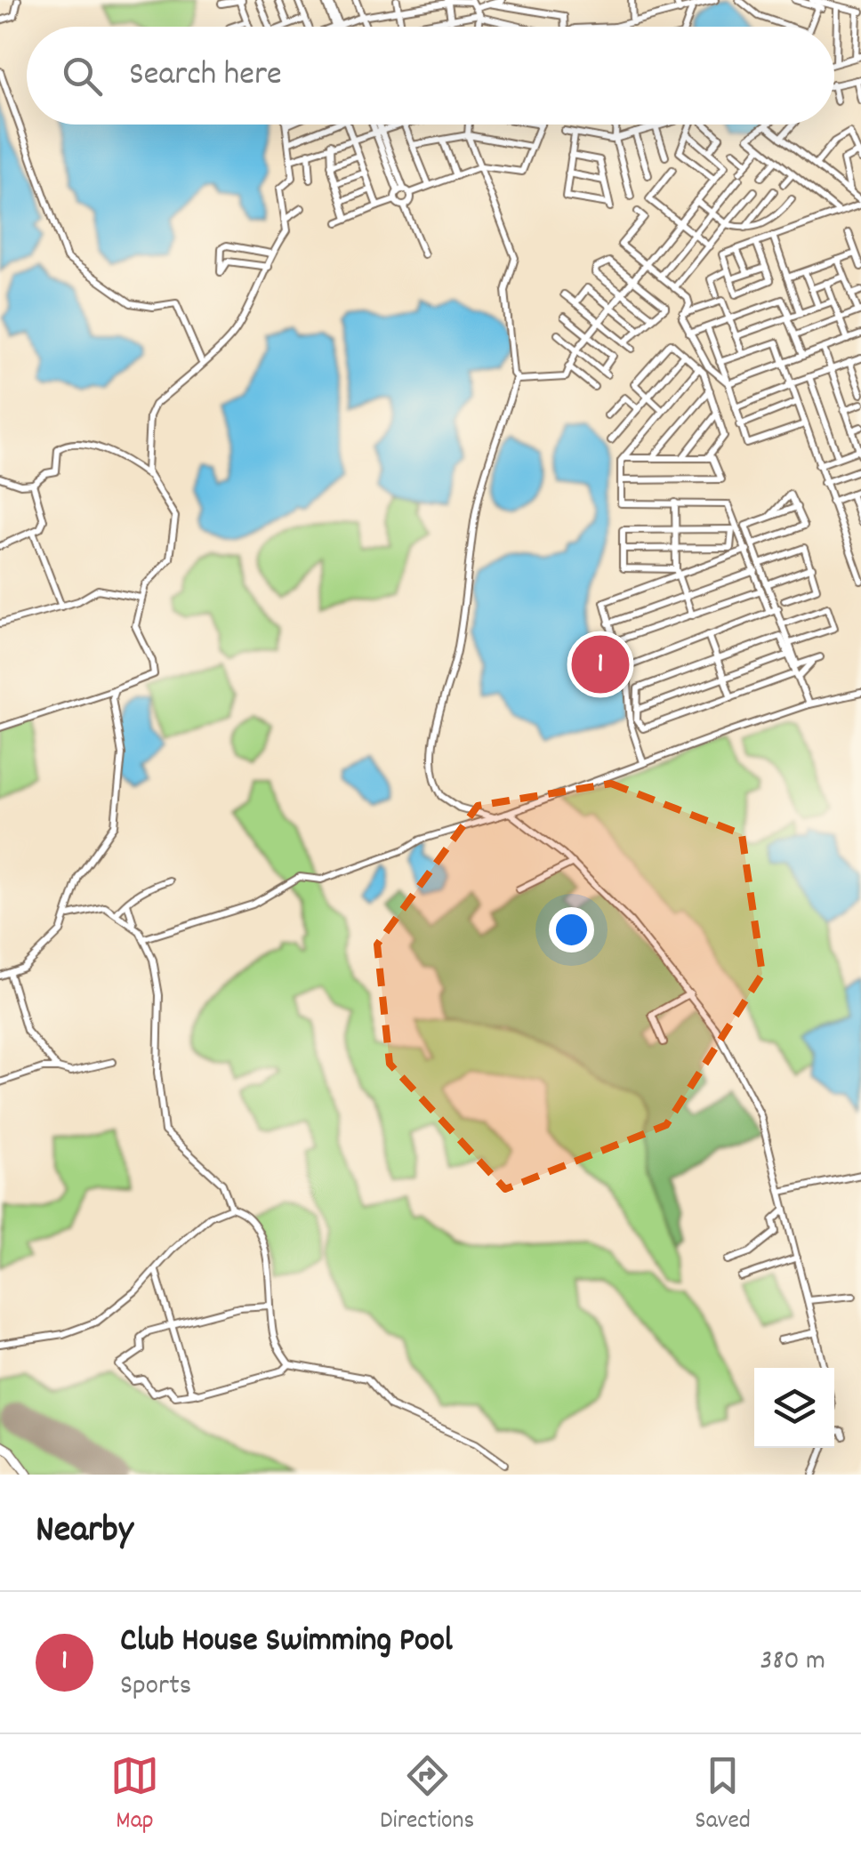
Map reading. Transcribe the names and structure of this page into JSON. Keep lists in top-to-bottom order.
{
  "page": {
    "search": "Search here",
    "pins": "1",
    "heading": "Nearby",
    "list": [
      {
        "mark": "1",
        "name": "Club House Swimming Pool",
        "note": "Sports",
        "value": "380 m"
      }
    ],
    "nav": ["Map", "Directions", "Saved"]
  }
}
